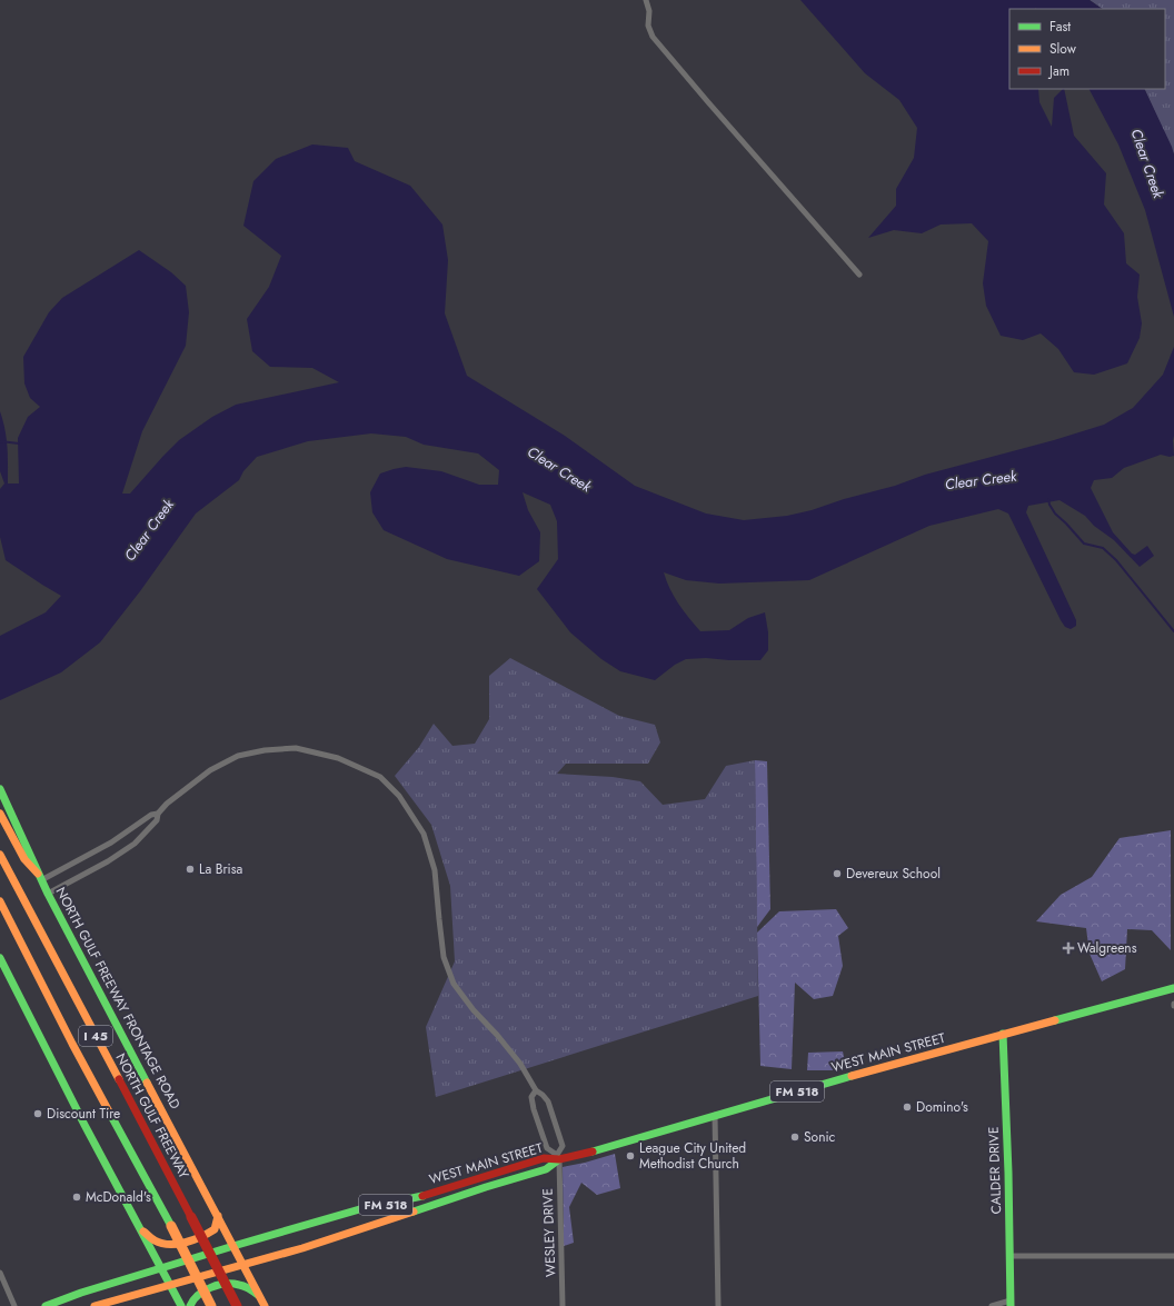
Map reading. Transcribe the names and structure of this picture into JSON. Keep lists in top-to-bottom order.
{
  "streets": {
    "main road": [
      "NORTH GULF FREEWAY FRONTAGE ROAD",
      "I 45",
      "WEST MAIN STREET",
      "FM 518",
      "NORTH GULF FREEWAY",
      "CALDER DRIVE"
    ],
    "street": ["WESLEY DRIVE"]
  },
  "crossings": [
    ["NORTH GULF FREEWAY FRONTAGE ROAD", "WEST MAIN STREET"],
    ["NORTH GULF FREEWAY FRONTAGE ROAD", "FM 518"],
    ["WEST MAIN STREET", "FM 518"],
    ["WEST MAIN STREET", "CALDER DRIVE"],
    ["WEST MAIN STREET", "WESLEY DRIVE"]
  ],
  "water": ["Clear Creek"],
  "places": {
    "other": [
      "La Brisa",
      "Devereux School",
      "Domino's",
      "Discount Tire",
      "Sonic",
      "League City United Methodist Church",
      "McDonald's"
    ],
    "health": ["Walgreens"]
  },
  "legend": ["Fast", "Slow", "Jam"]
}
